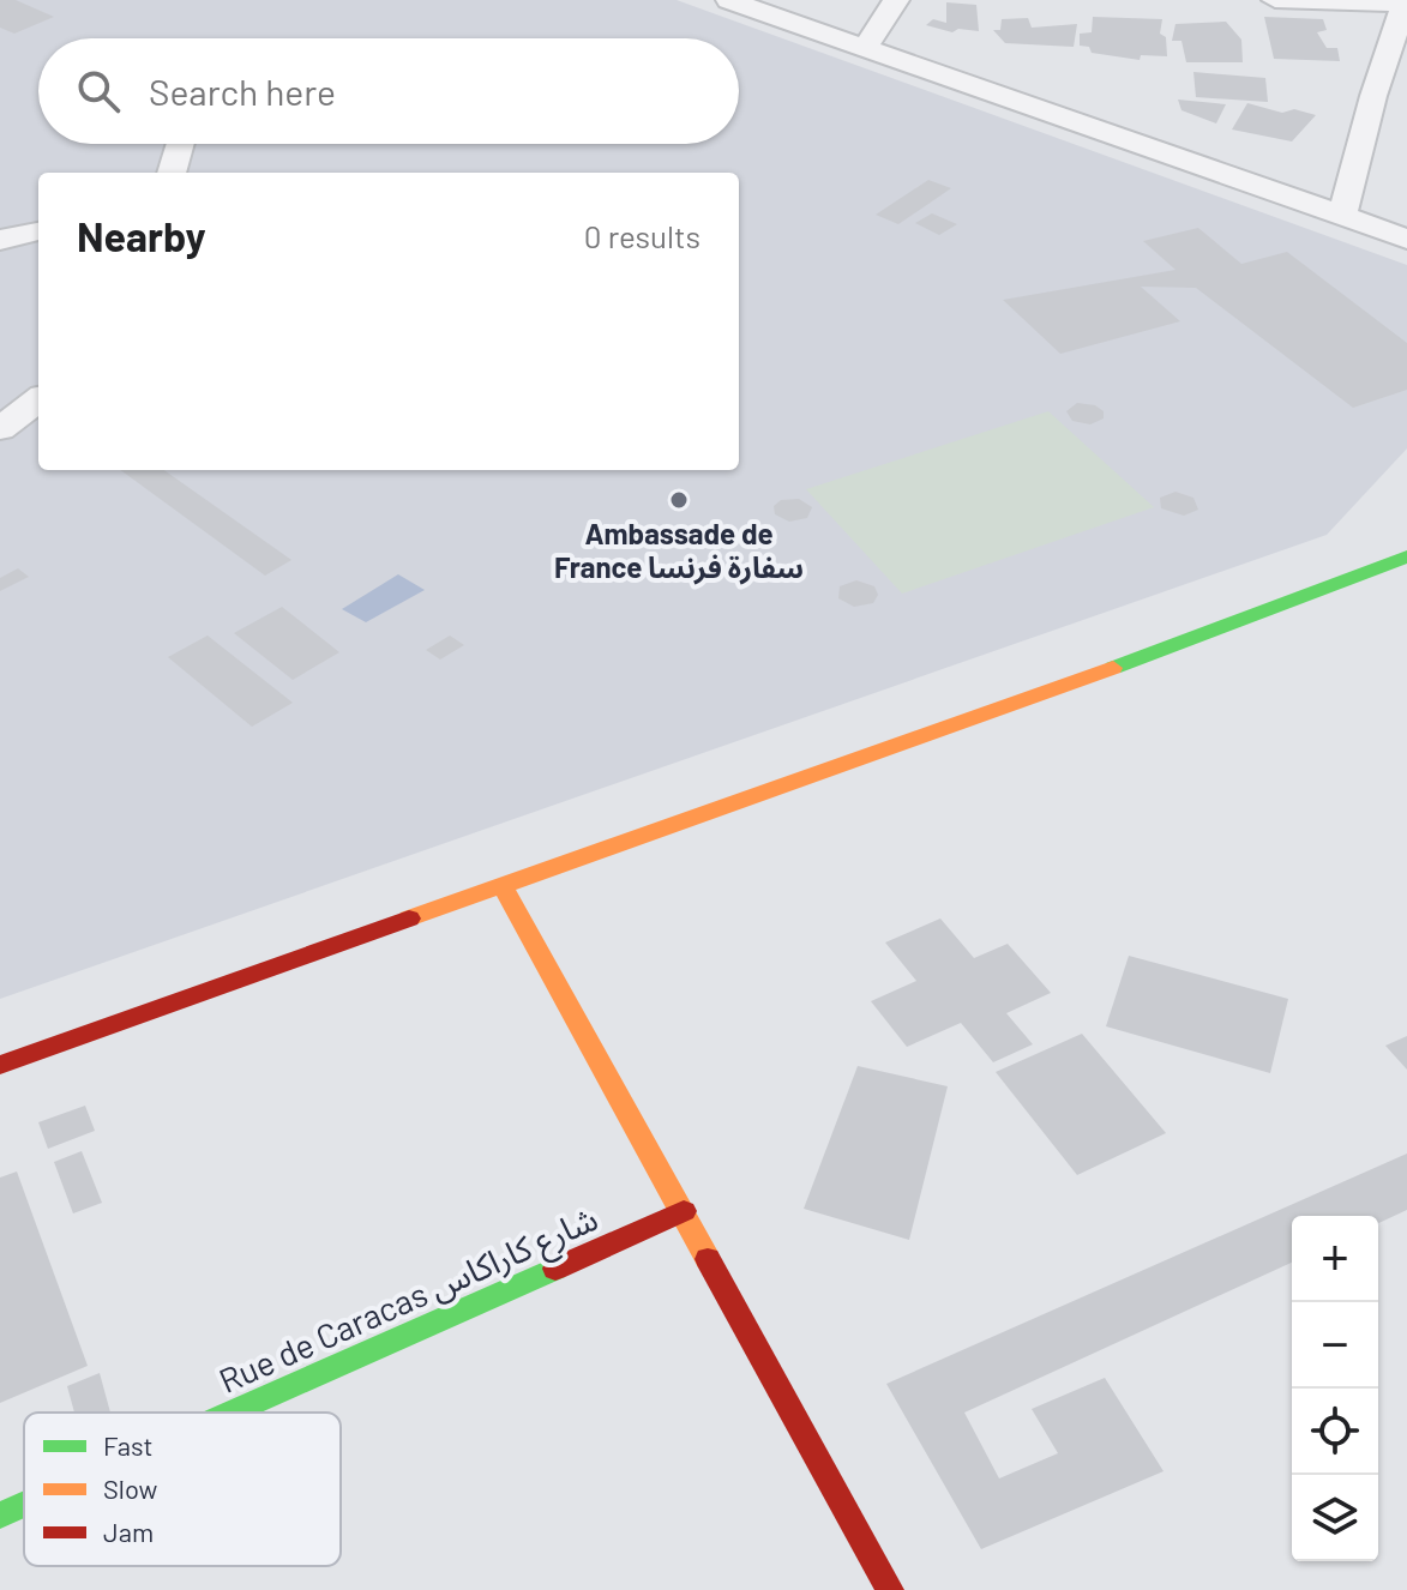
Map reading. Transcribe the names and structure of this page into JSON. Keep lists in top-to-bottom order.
{
  "streets": {
    "street": ["Rue de Caracas شارع كاراكاس"]
  },
  "places": ["Ambassade de France سفارة فرنسا"],
  "legend": ["Fast", "Slow", "Jam"],
  "page": {
    "search": "Search here",
    "heading": ["Nearby", "0 results"],
    "map_buttons": ["+", "−"]
  }
}
